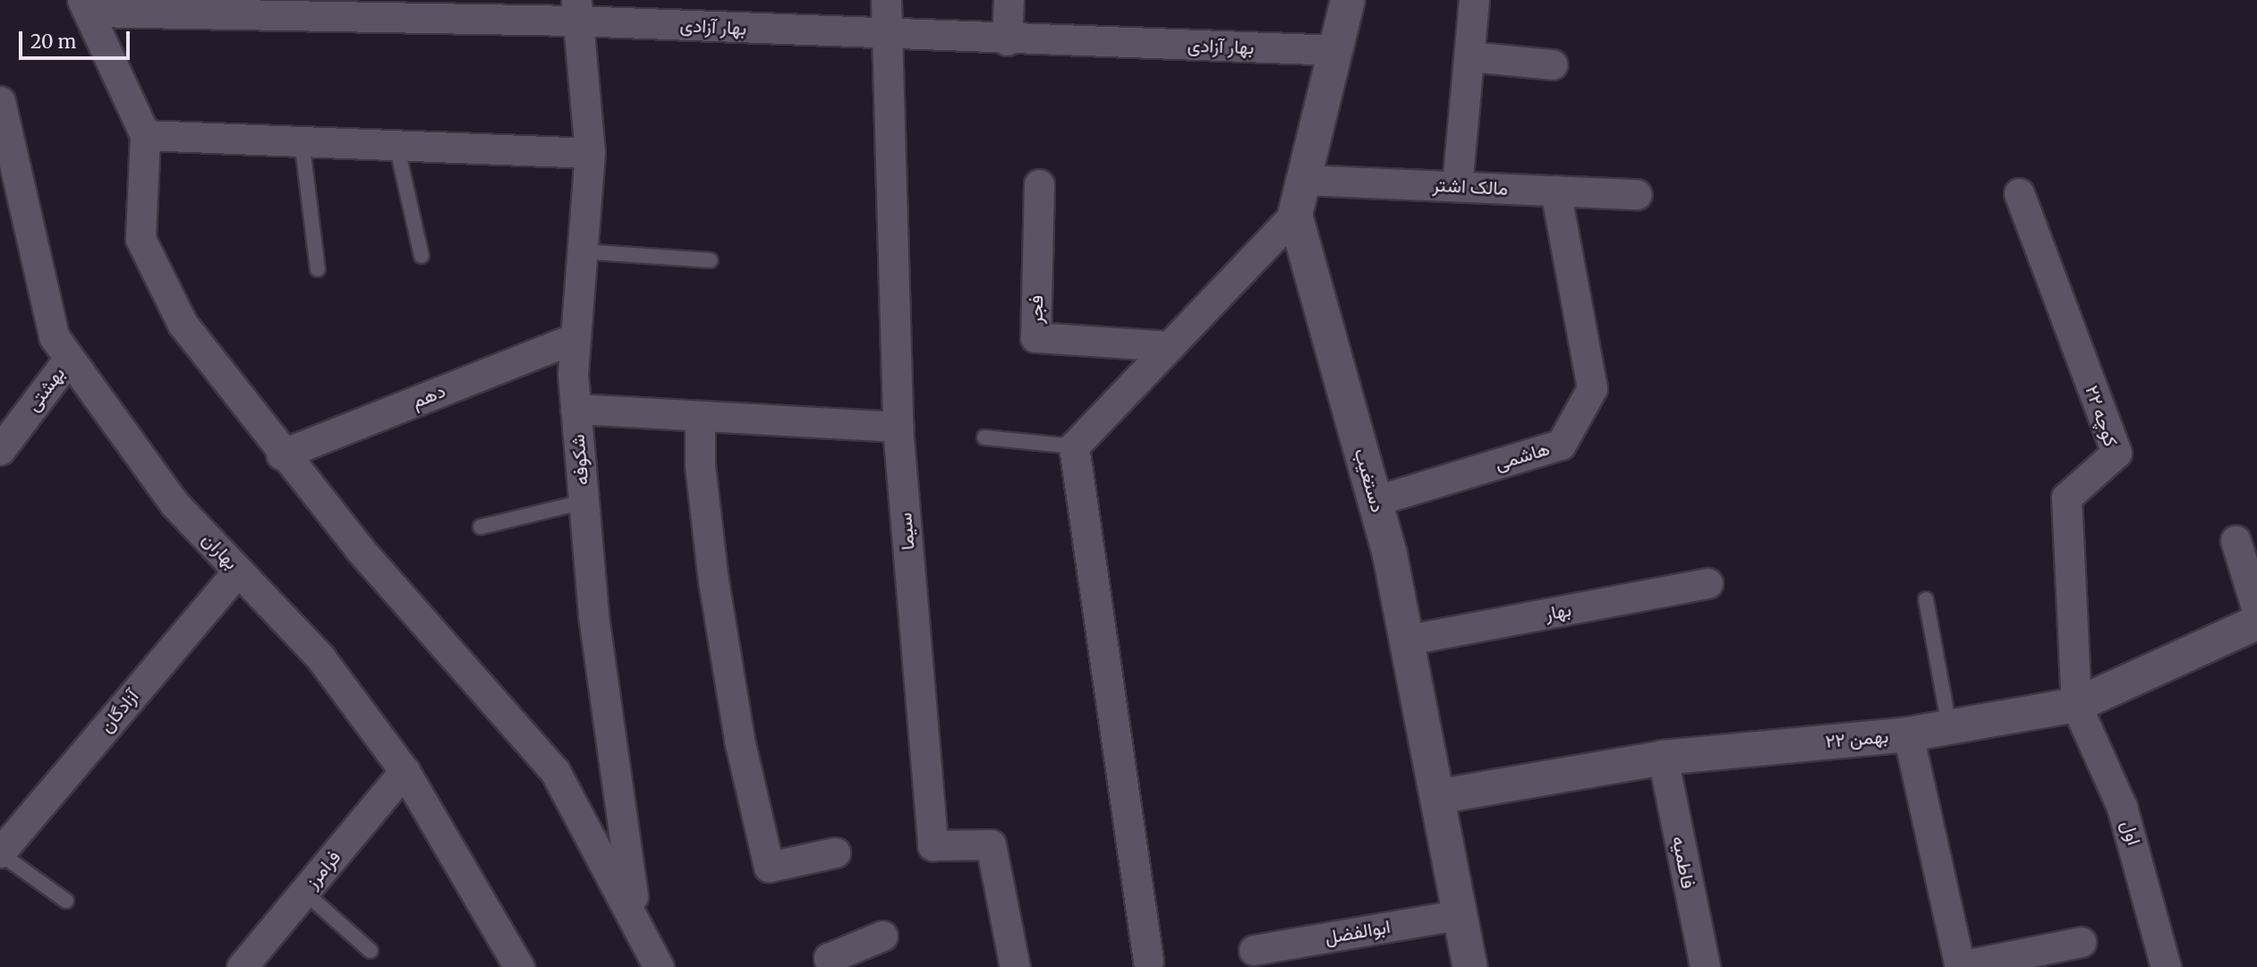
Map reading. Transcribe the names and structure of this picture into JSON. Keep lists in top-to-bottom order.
{
  "streets": {
    "street": [
      "بهار آزادی",
      "مالک اشتر",
      "فجر",
      "بهشتی",
      "دهم",
      "کوچه ۲۲",
      "هاشمی",
      "شکوفه",
      "دستغیب",
      "سیما",
      "بهاران",
      "بهار",
      "آزادگان",
      "۲۲ بهمن",
      "اول",
      "فاطمیه",
      "فرامرز",
      "ابوالفضل"
    ]
  },
  "crossings": [
    ["بهار آزادی", "شکوفه"],
    ["بهار آزادی", "دستغیب"],
    ["بهار آزادی", "سیما"],
    ["مالک اشتر", "هاشمی"],
    ["مالک اشتر", "دستغیب"],
    ["بهشتی", "بهاران"],
    ["دهم", "شکوفه"],
    ["کوچه ۲۲", "۲۲ بهمن"],
    ["کوچه ۲۲", "اول"],
    ["هاشمی", "دستغیب"],
    ["دستغیب", "بهار"],
    ["دستغیب", "۲۲ بهمن"],
    ["دستغیب", "ابوالفضل"],
    ["بهاران", "آزادگان"],
    ["بهاران", "فرامرز"],
    ["۲۲ بهمن", "اول"],
    ["۲۲ بهمن", "فاطمیه"]
  ],
  "scale_bar": "20 m"
}
